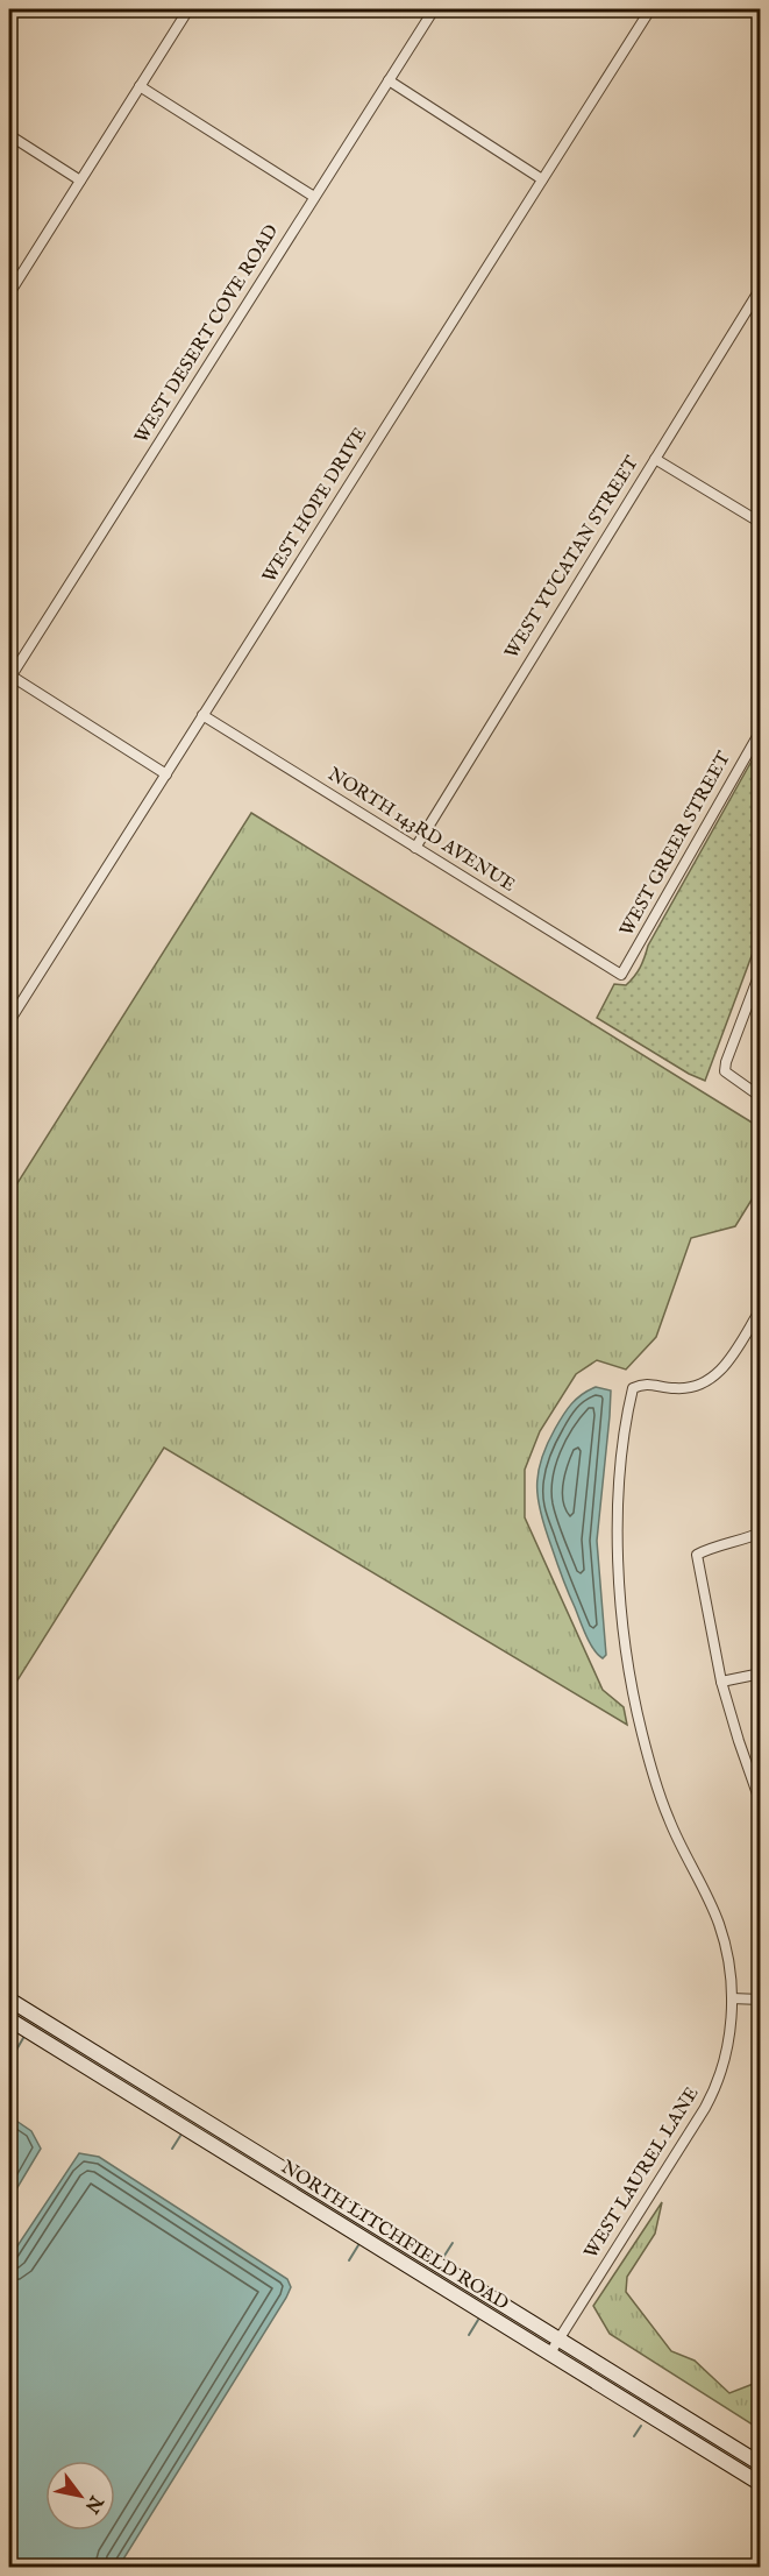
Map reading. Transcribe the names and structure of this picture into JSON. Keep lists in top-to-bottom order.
{
  "streets": {
    "main road": ["NORTH LITCHFIELD ROAD"],
    "street": [
      "WEST DESERT COVE ROAD",
      "WEST HOPE DRIVE",
      "WEST YUCATAN STREET",
      "NORTH 143RD AVENUE",
      "WEST GREER STREET",
      "WEST LAUREL LANE"
    ]
  },
  "crossings": [
    ["WEST HOPE DRIVE", "NORTH 143RD AVENUE"],
    ["WEST YUCATAN STREET", "NORTH 143RD AVENUE"],
    ["NORTH 143RD AVENUE", "WEST GREER STREET"],
    ["WEST LAUREL LANE", "NORTH LITCHFIELD ROAD"]
  ],
  "north": "bottom right"
}
